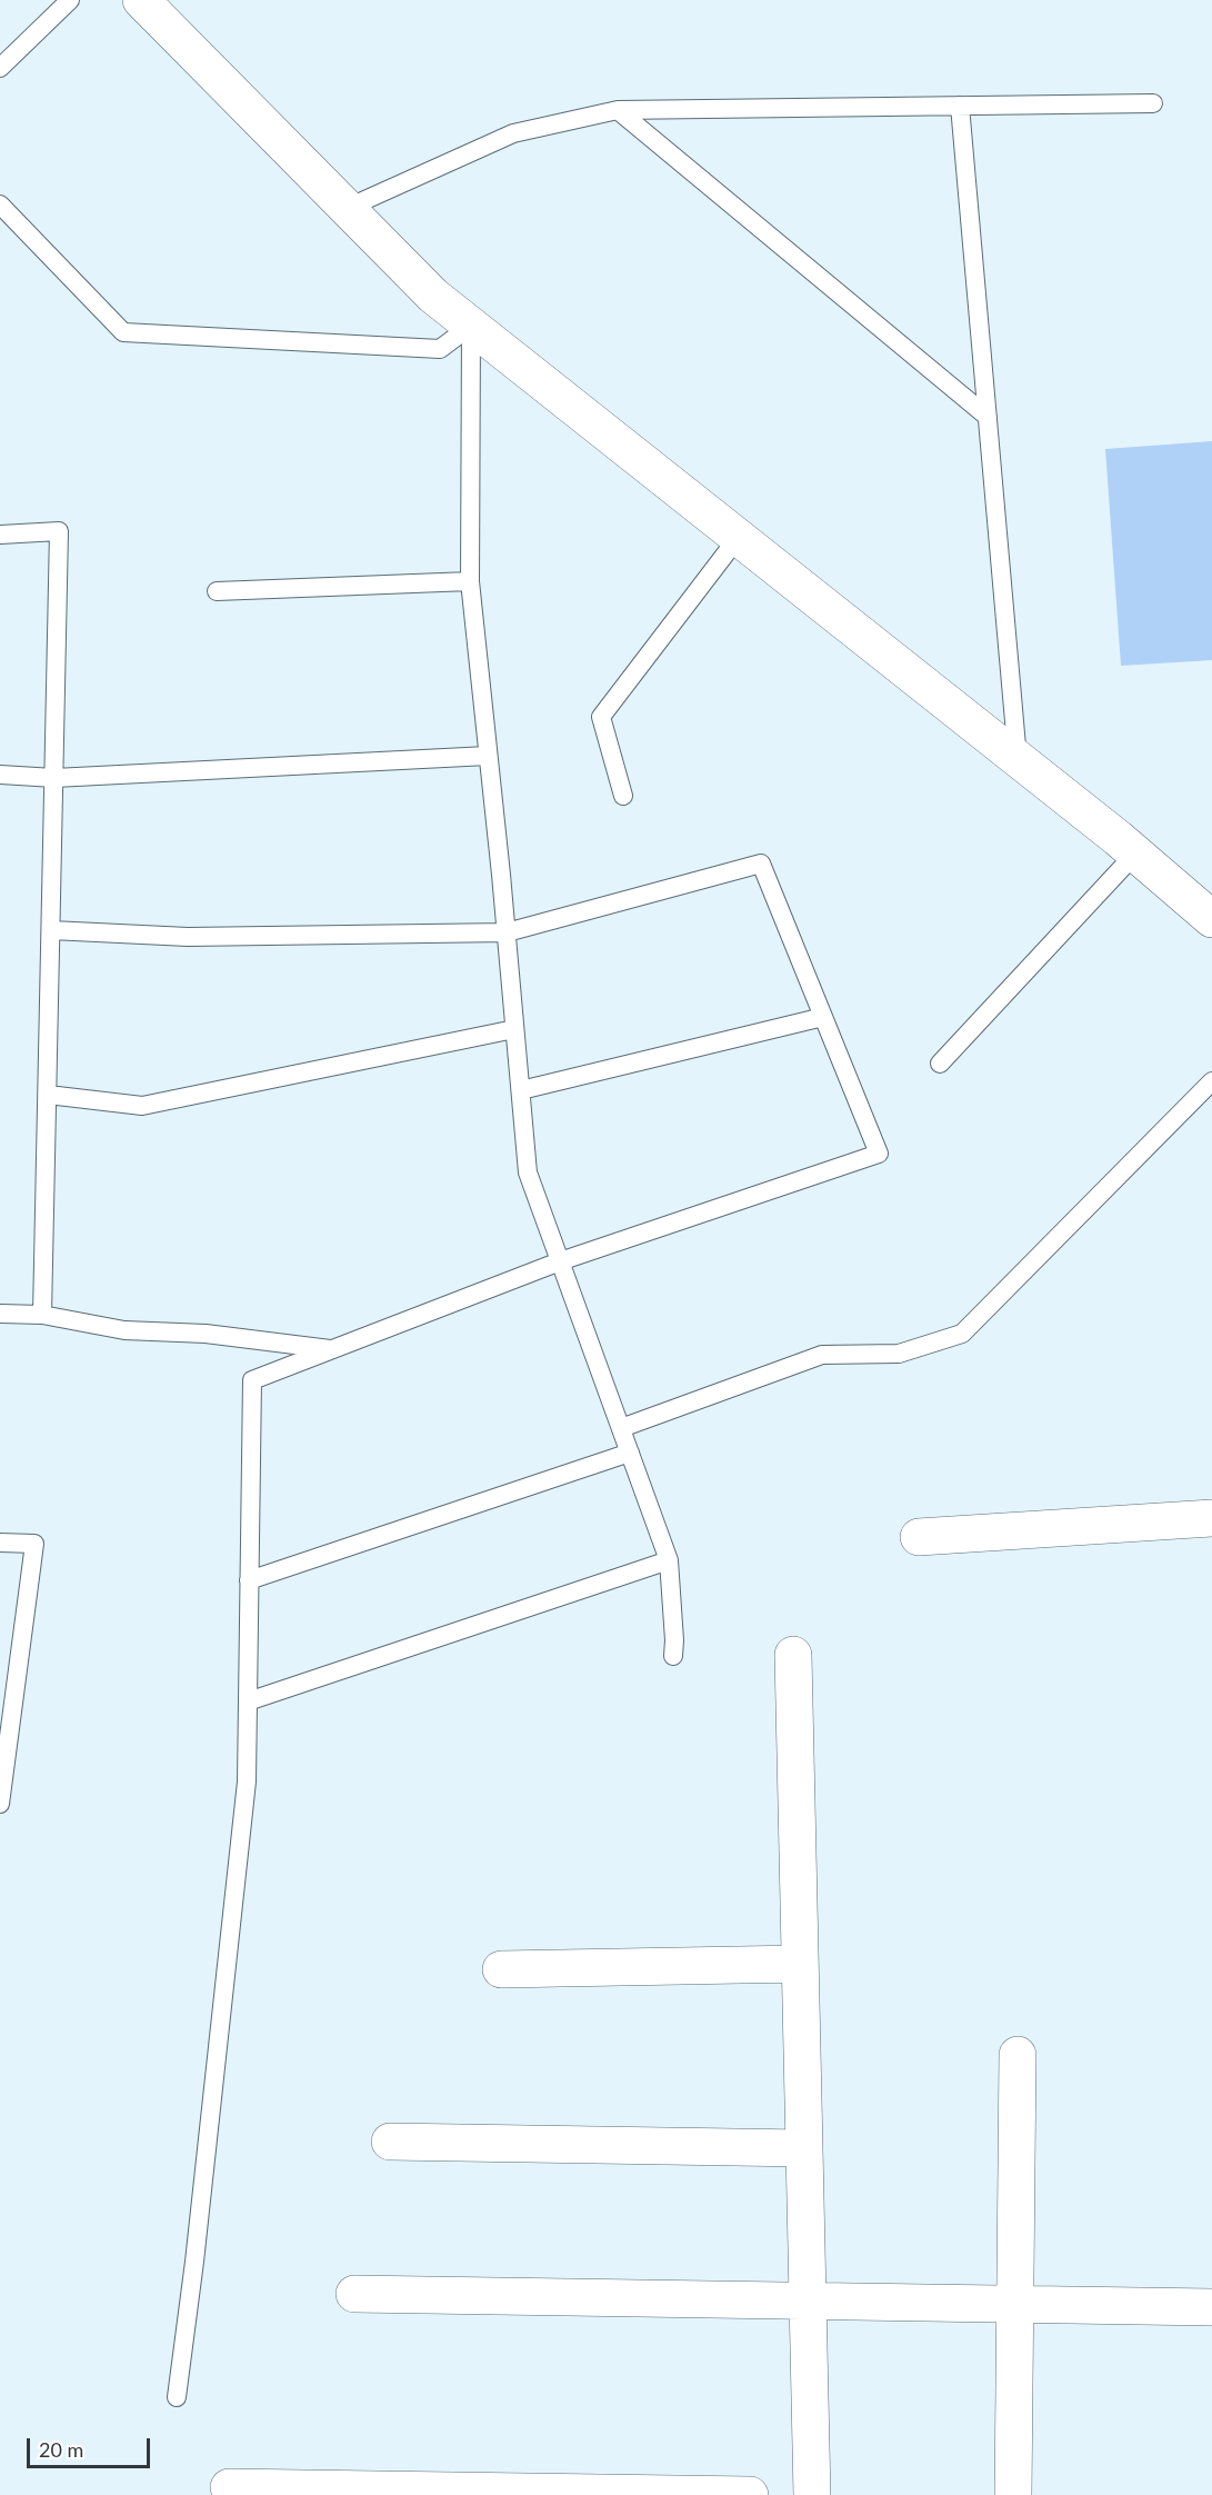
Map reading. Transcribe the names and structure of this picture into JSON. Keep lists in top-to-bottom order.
{
  "scale_bar": "20 m"
}
